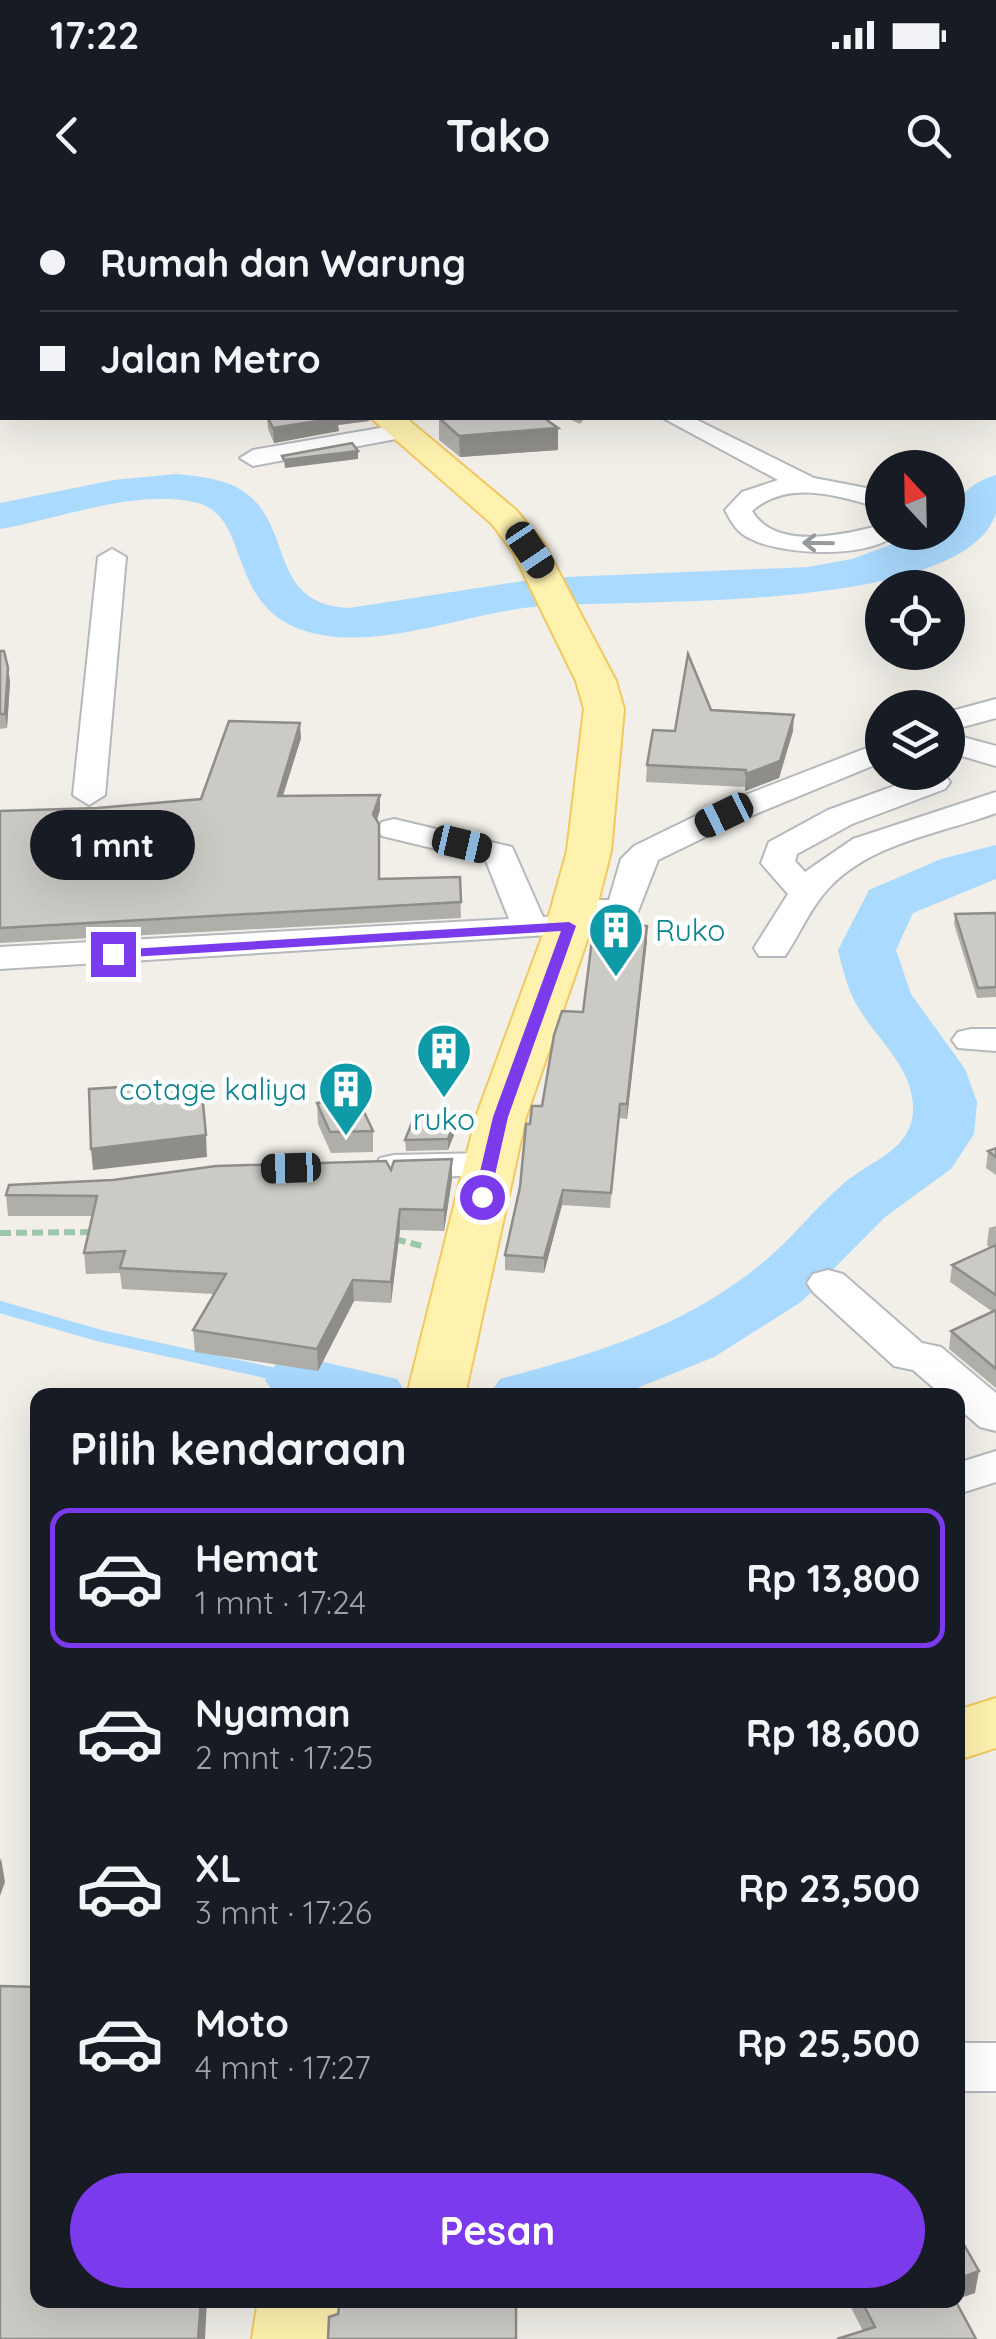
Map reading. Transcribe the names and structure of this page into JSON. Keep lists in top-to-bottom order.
{
  "places": {
    "building": ["Ruko", "ruko", "cotage kaliya"]
  },
  "north": "top",
  "page": {
    "status": "17:22",
    "header": "Tako",
    "banner": ["Rumah dan Warung", "Jalan Metro"],
    "bubble": "1 mnt",
    "heading": "Pilih kendaraan",
    "list": [
      {
        "name": "Hemat",
        "note": "1 mnt · 17:24",
        "value": "Rp 13,800"
      },
      {
        "name": "Nyaman",
        "note": "2 mnt · 17:25",
        "value": "Rp 18,600"
      },
      {
        "name": "XL",
        "note": "3 mnt · 17:26",
        "value": "Rp 23,500"
      },
      {
        "name": "Moto",
        "note": "4 mnt · 17:27",
        "value": "Rp 25,500"
      }
    ],
    "buttons": "Pesan"
  }
}
